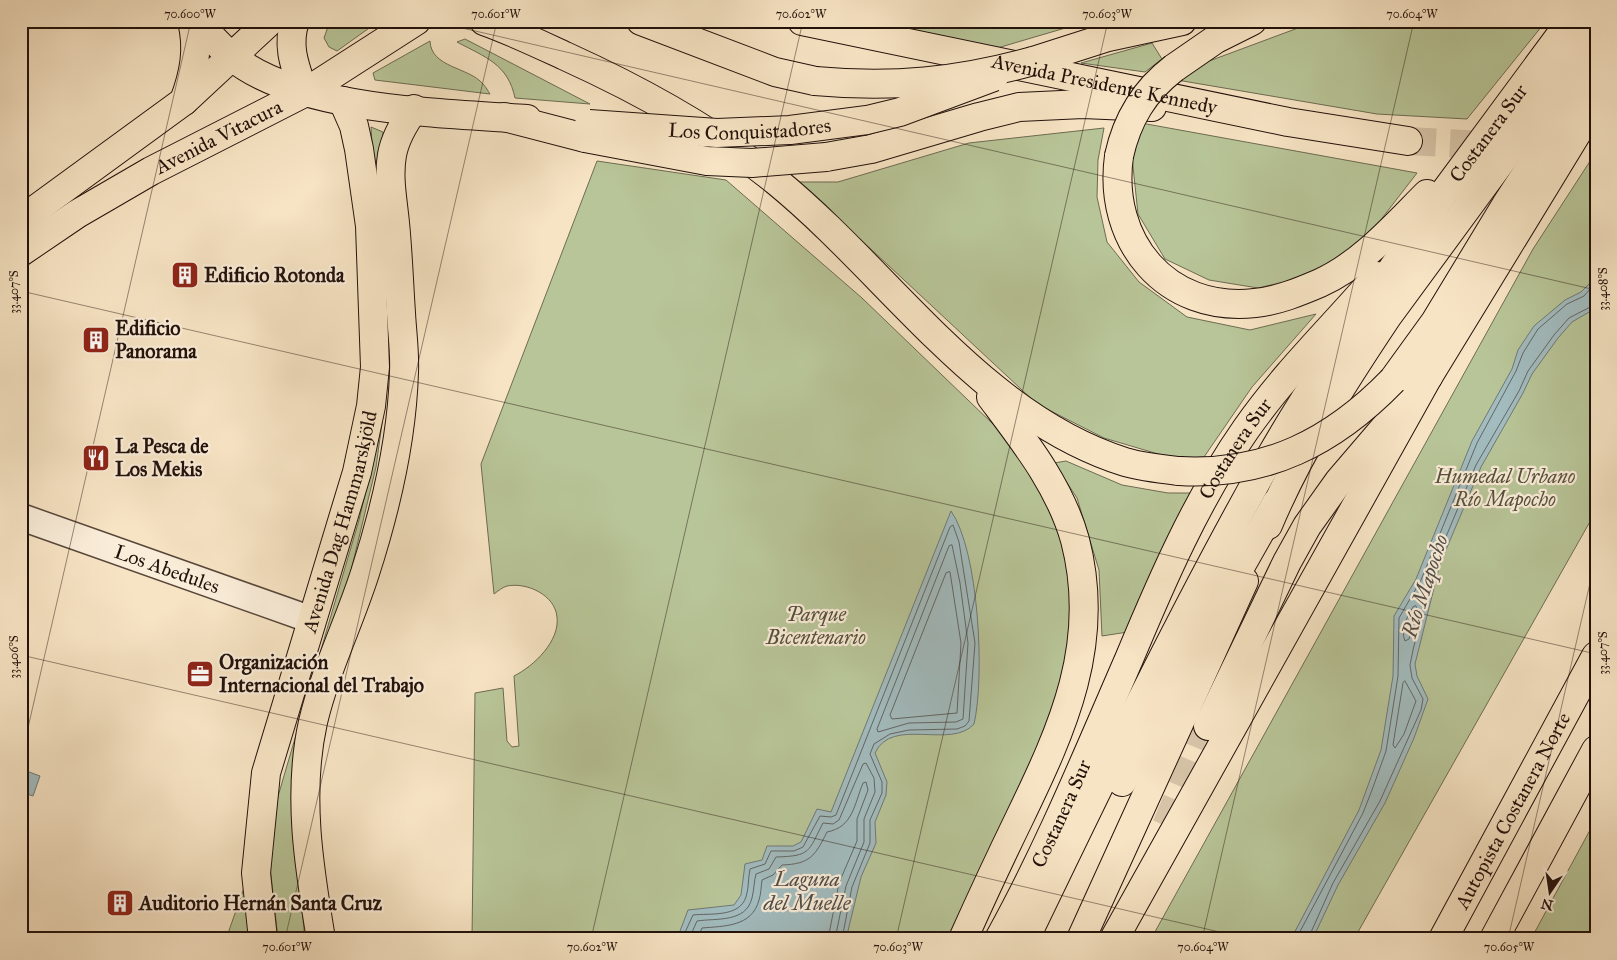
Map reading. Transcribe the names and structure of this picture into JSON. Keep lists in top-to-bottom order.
{
  "streets": {
    "main road": [
      "Avenida Presidente Kennedy",
      "Los Conquistadores",
      "Costanera Sur",
      "Avenida Vitacura",
      "Avenida Dag Hammarskjöld",
      "Autopista Costanera Norte"
    ],
    "street": ["Los Abedules"]
  },
  "crossings": [
    ["Avenida Dag Hammarskjöld", "Los Abedules"]
  ],
  "water": ["Río Mapocho", "Laguna del Muelle"],
  "parks": ["Humedal Urbano Río Mapocho", "Parque Bicentenario"],
  "places": {
    "building": ["Edificio Rotonda", "Edificio Panorama", "Auditorio Hernán Santa Cruz"],
    "restaurant": ["La Pesca de Los Mekis"],
    "office": ["Organización Internacional del Trabajo"]
  },
  "north": "bottom",
  "coordinates": [
    "70.600°W",
    "70.601°W",
    "70.602°W",
    "70.603°W",
    "70.604°W",
    "33.408°S",
    "33.407°S",
    "33.406°S",
    "70.605°W"
  ]
}
